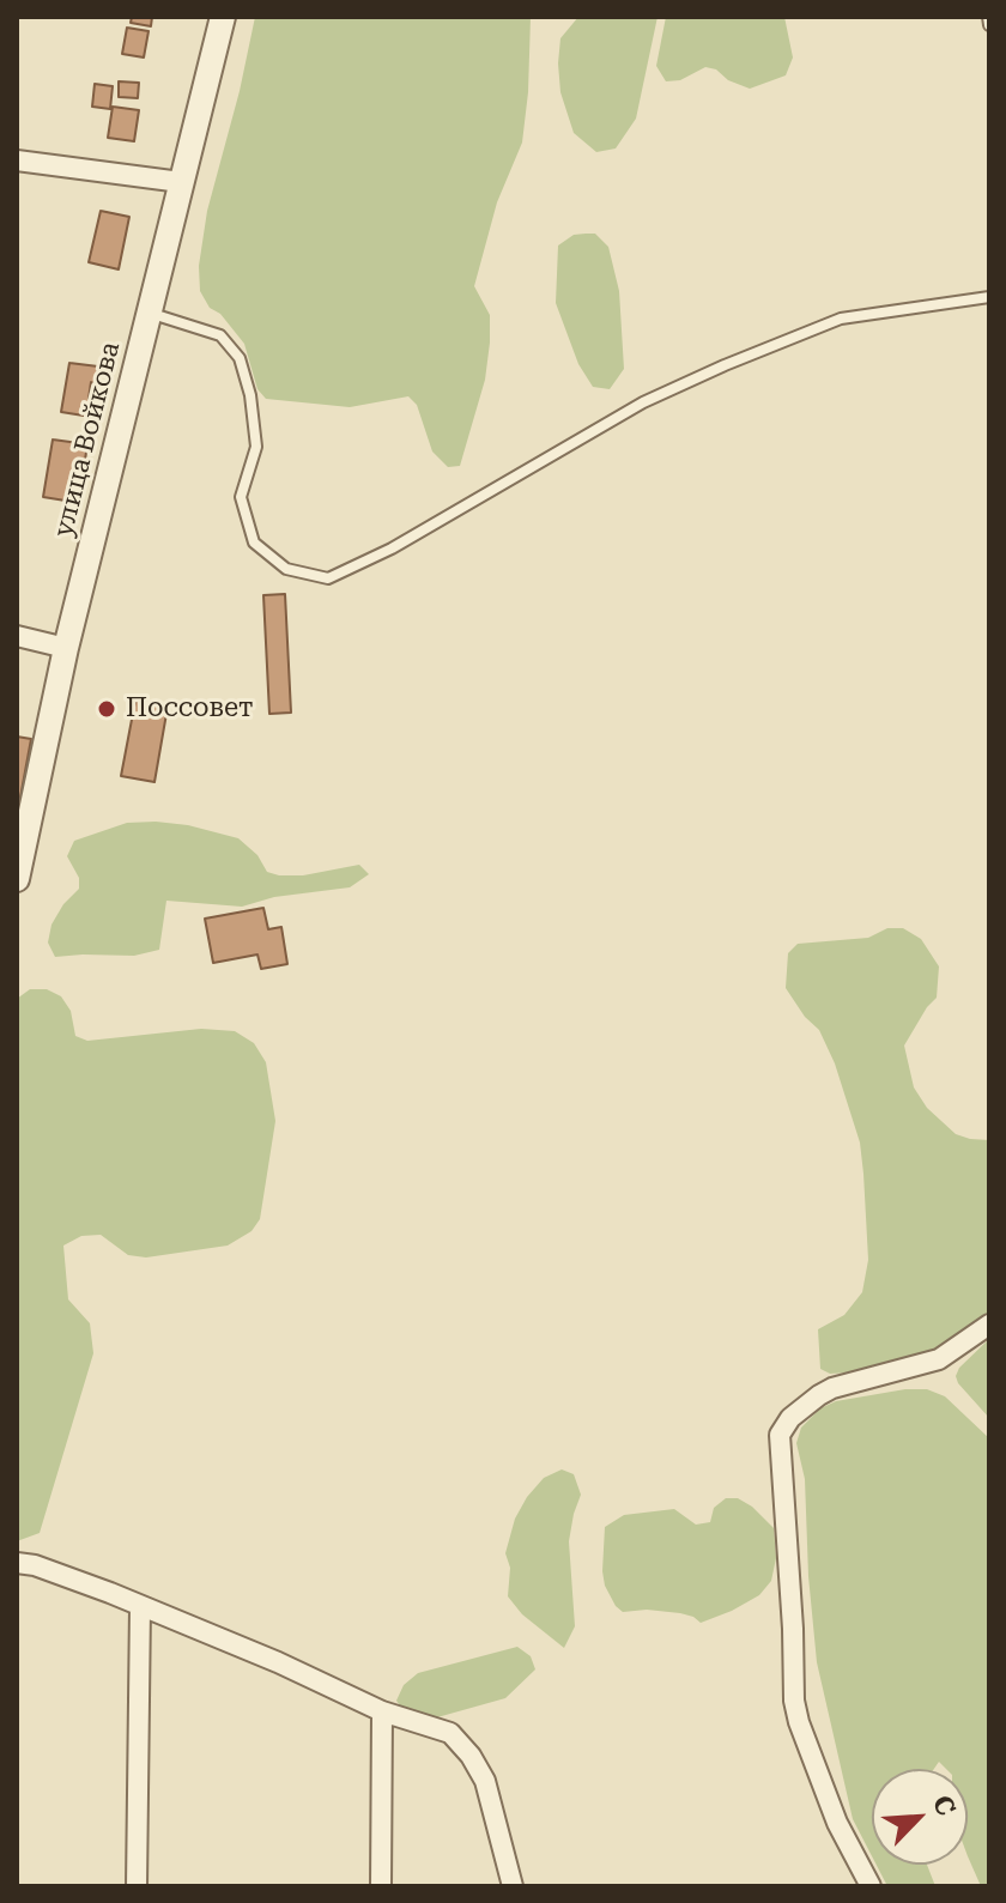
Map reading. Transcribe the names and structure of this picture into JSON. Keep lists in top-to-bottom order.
{
  "streets": {
    "street": ["улица Войкова"]
  },
  "places": ["Поссовет"],
  "north": "top right"
}
